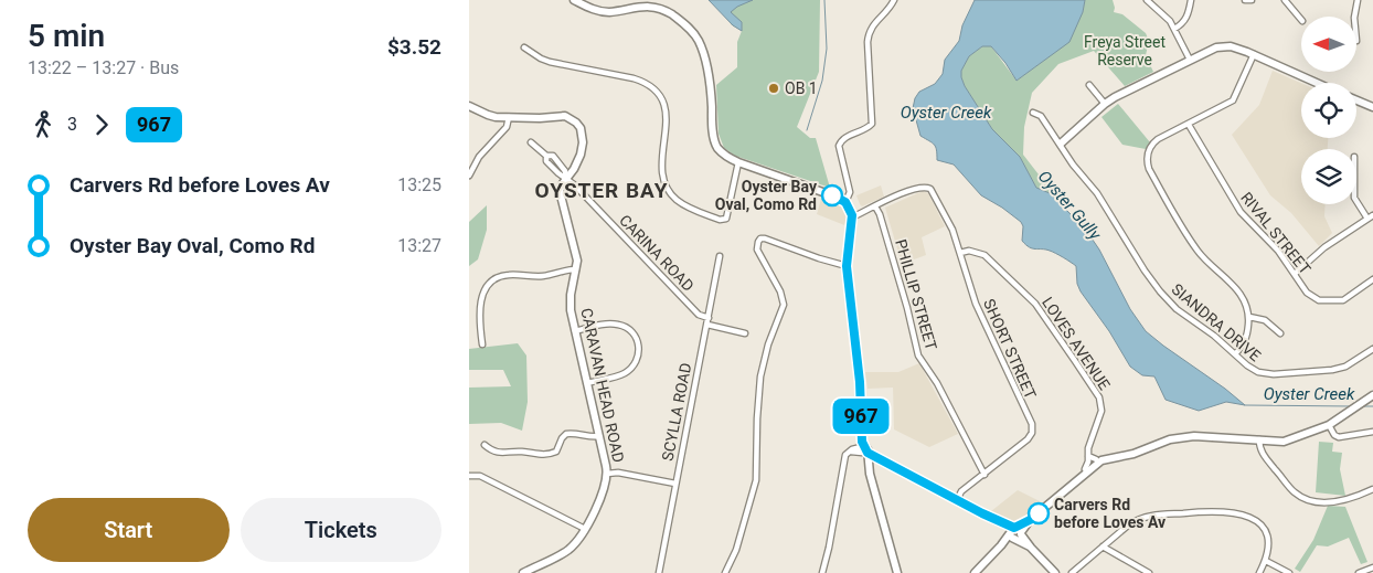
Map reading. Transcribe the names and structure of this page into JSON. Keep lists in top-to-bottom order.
{
  "streets": {
    "street": [
      "RIVAL STREET",
      "CARINA ROAD",
      "PHILLIP STREET",
      "SIANDRA DRIVE",
      "LOVES AVENUE",
      "SHORT STREET",
      "CARAVAN HEAD ROAD",
      "SCYLLA ROAD"
    ]
  },
  "crossings": [
    ["CARINA ROAD", "CARAVAN HEAD ROAD"],
    ["CARINA ROAD", "SCYLLA ROAD"],
    ["PHILLIP STREET", "SHORT STREET"],
    ["LOVES AVENUE", "SHORT STREET"]
  ],
  "districts": ["OYSTER BAY"],
  "water": ["Oyster Creek", "Oyster Gully"],
  "parks": ["Freya Street Reserve"],
  "places": ["OB 1", "Oyster Bay Oval, Como Rd", "Carvers Rd before Loves Av"],
  "lines": ["bus line 967"],
  "north": "left",
  "page": {
    "heading": ["5 min", "13:22 – 13:27 · Bus", "$3.52"],
    "on_map": "967",
    "legs": ["3", "967"],
    "list": [
      {
        "name": "Carvers Rd before Loves Av",
        "value": "13:25"
      },
      {
        "name": "Oyster Bay Oval, Como Rd",
        "value": "13:27"
      }
    ],
    "buttons": ["Start", "Tickets"]
  }
}
